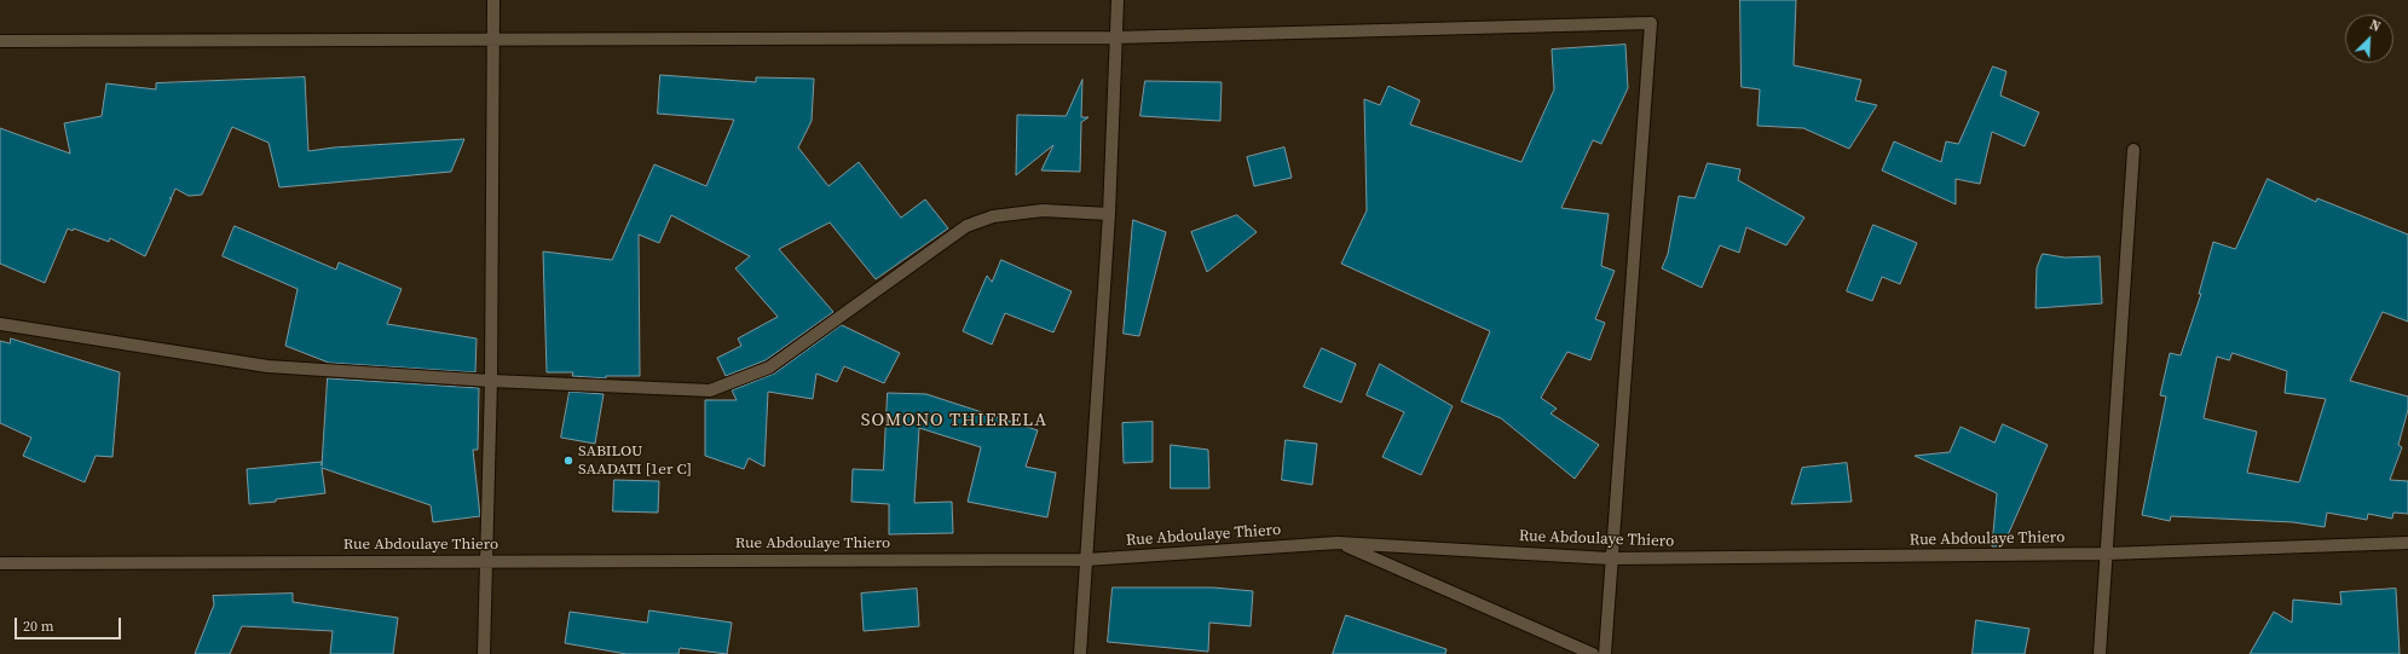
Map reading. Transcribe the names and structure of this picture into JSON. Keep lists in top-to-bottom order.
{
  "streets": {
    "street": ["Rue Abdoulaye Thiero"]
  },
  "districts": ["SOMONO THIERELA"],
  "places": ["SABILOU SAADATI [1er C]"],
  "scale_bar": "20 m",
  "north": "top right"
}
